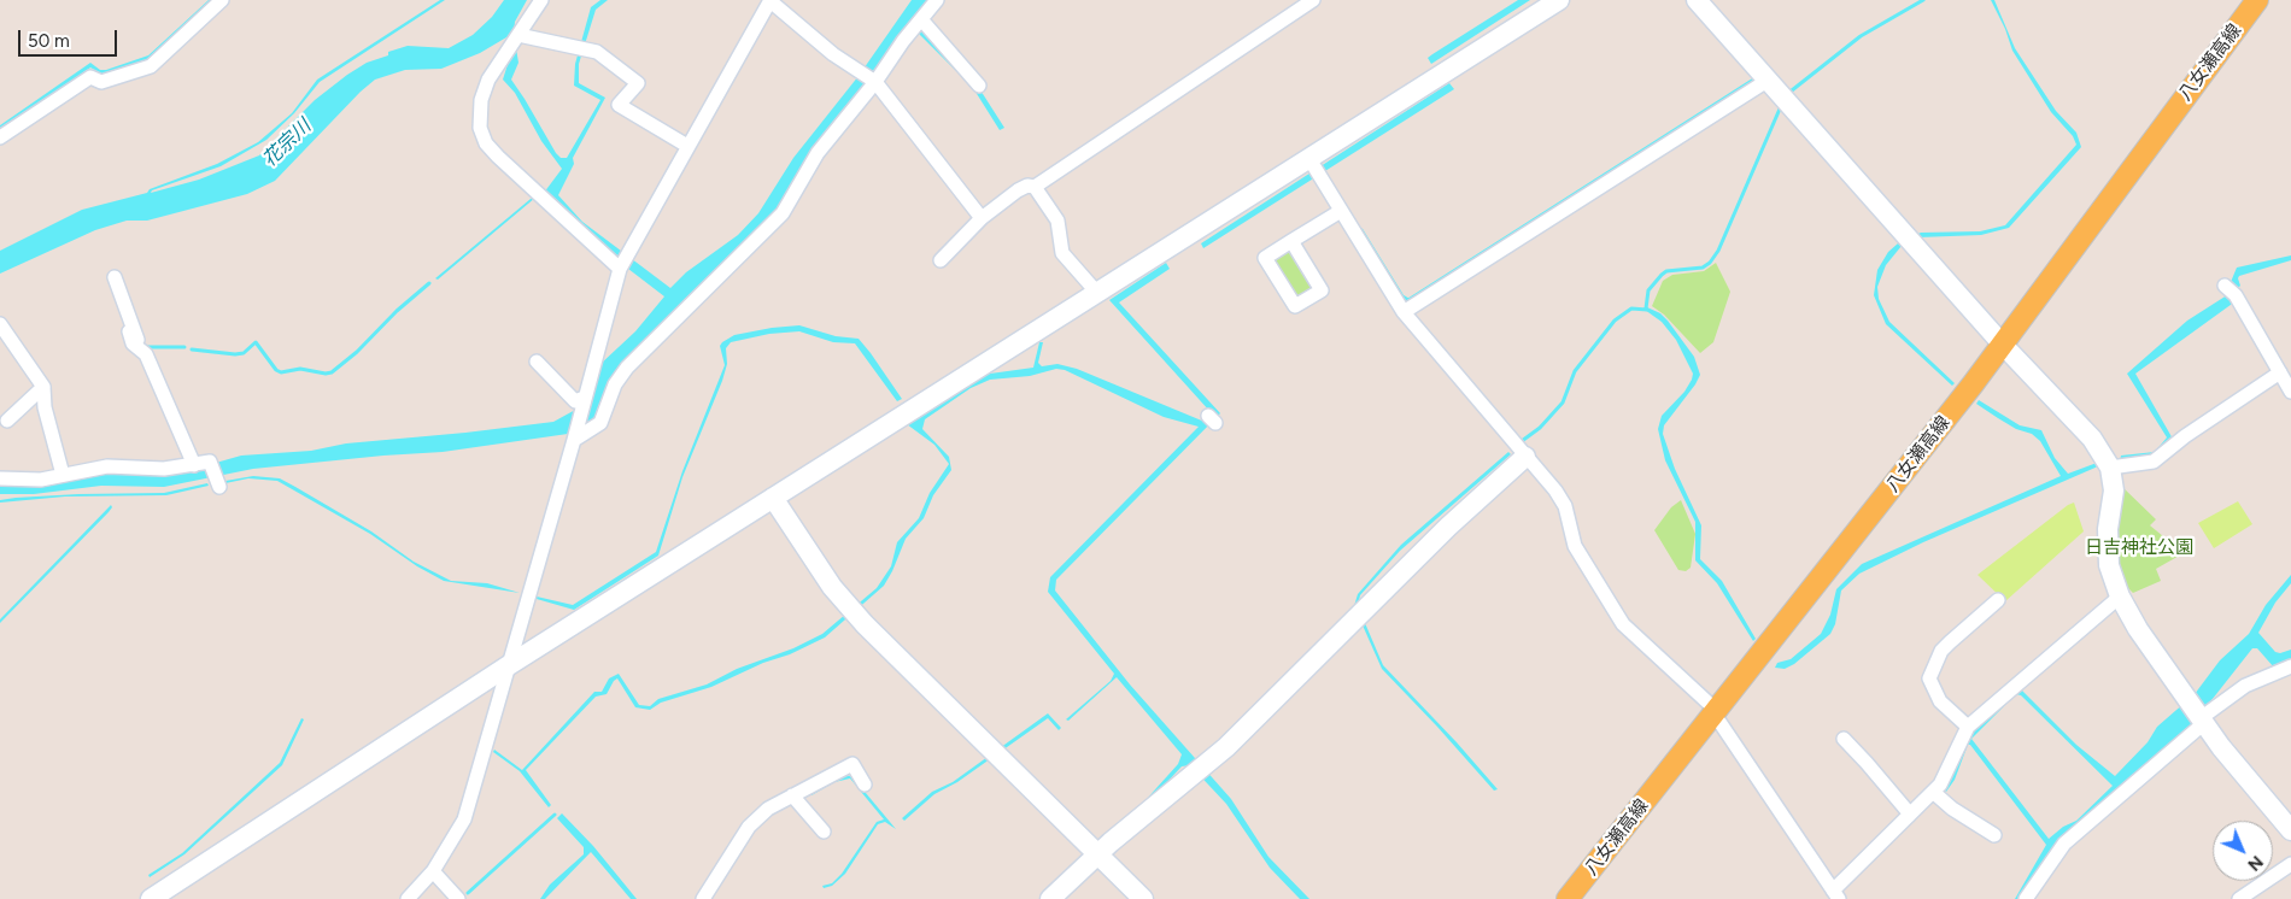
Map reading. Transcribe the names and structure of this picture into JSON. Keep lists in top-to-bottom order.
{
  "streets": {
    "main road": ["八女瀬高線"]
  },
  "water": ["花宗川"],
  "parks": ["日吉神社公園"],
  "scale_bar": "50 m",
  "north": "bottom right"
}
